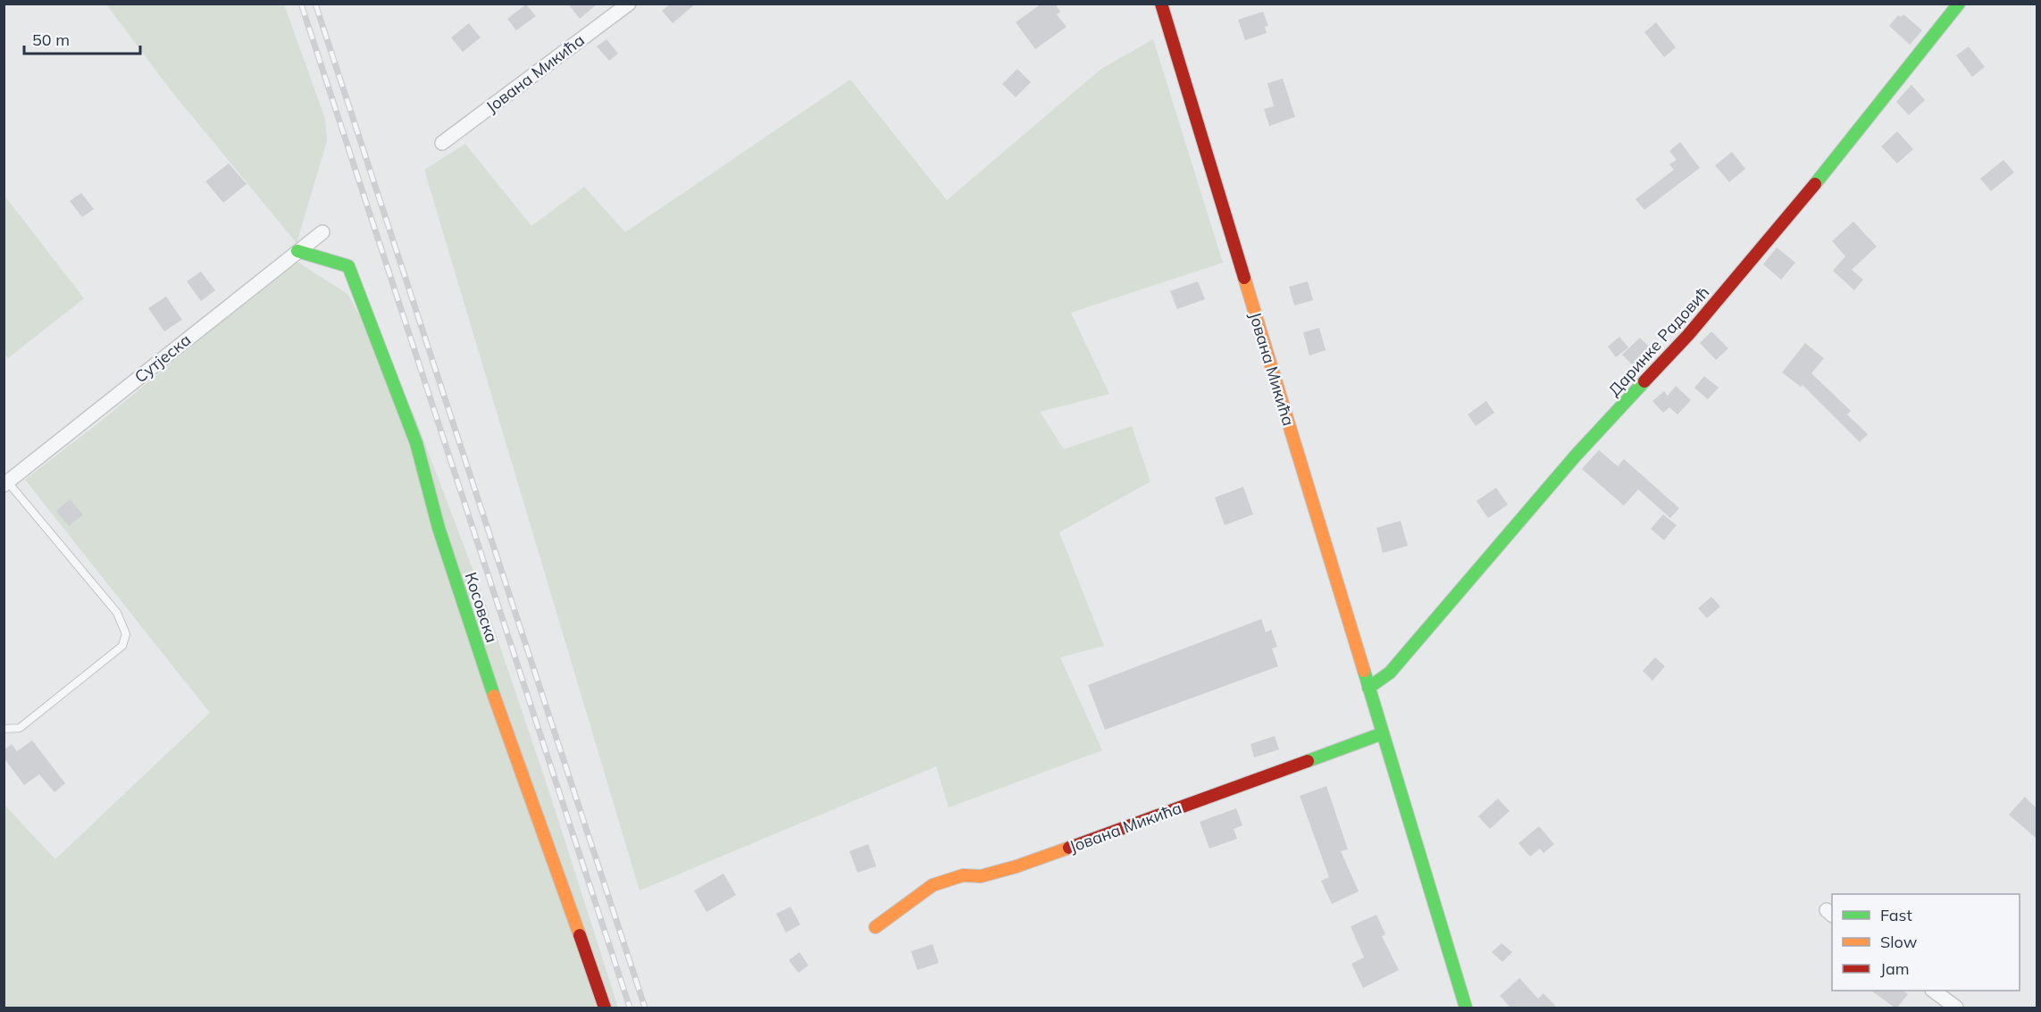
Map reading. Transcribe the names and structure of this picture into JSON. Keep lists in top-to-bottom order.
{
  "streets": {
    "street": [
      "Јована Микића",
      "Даринке Радовић",
      "Сутјеска",
      "Косовска"
    ]
  },
  "crossings": [
    ["Јована Микића", "Даринке Радовић"],
    ["Сутјеска", "Косовска"]
  ],
  "legend": ["Fast", "Slow", "Jam"],
  "scale_bar": "50 m"
}
